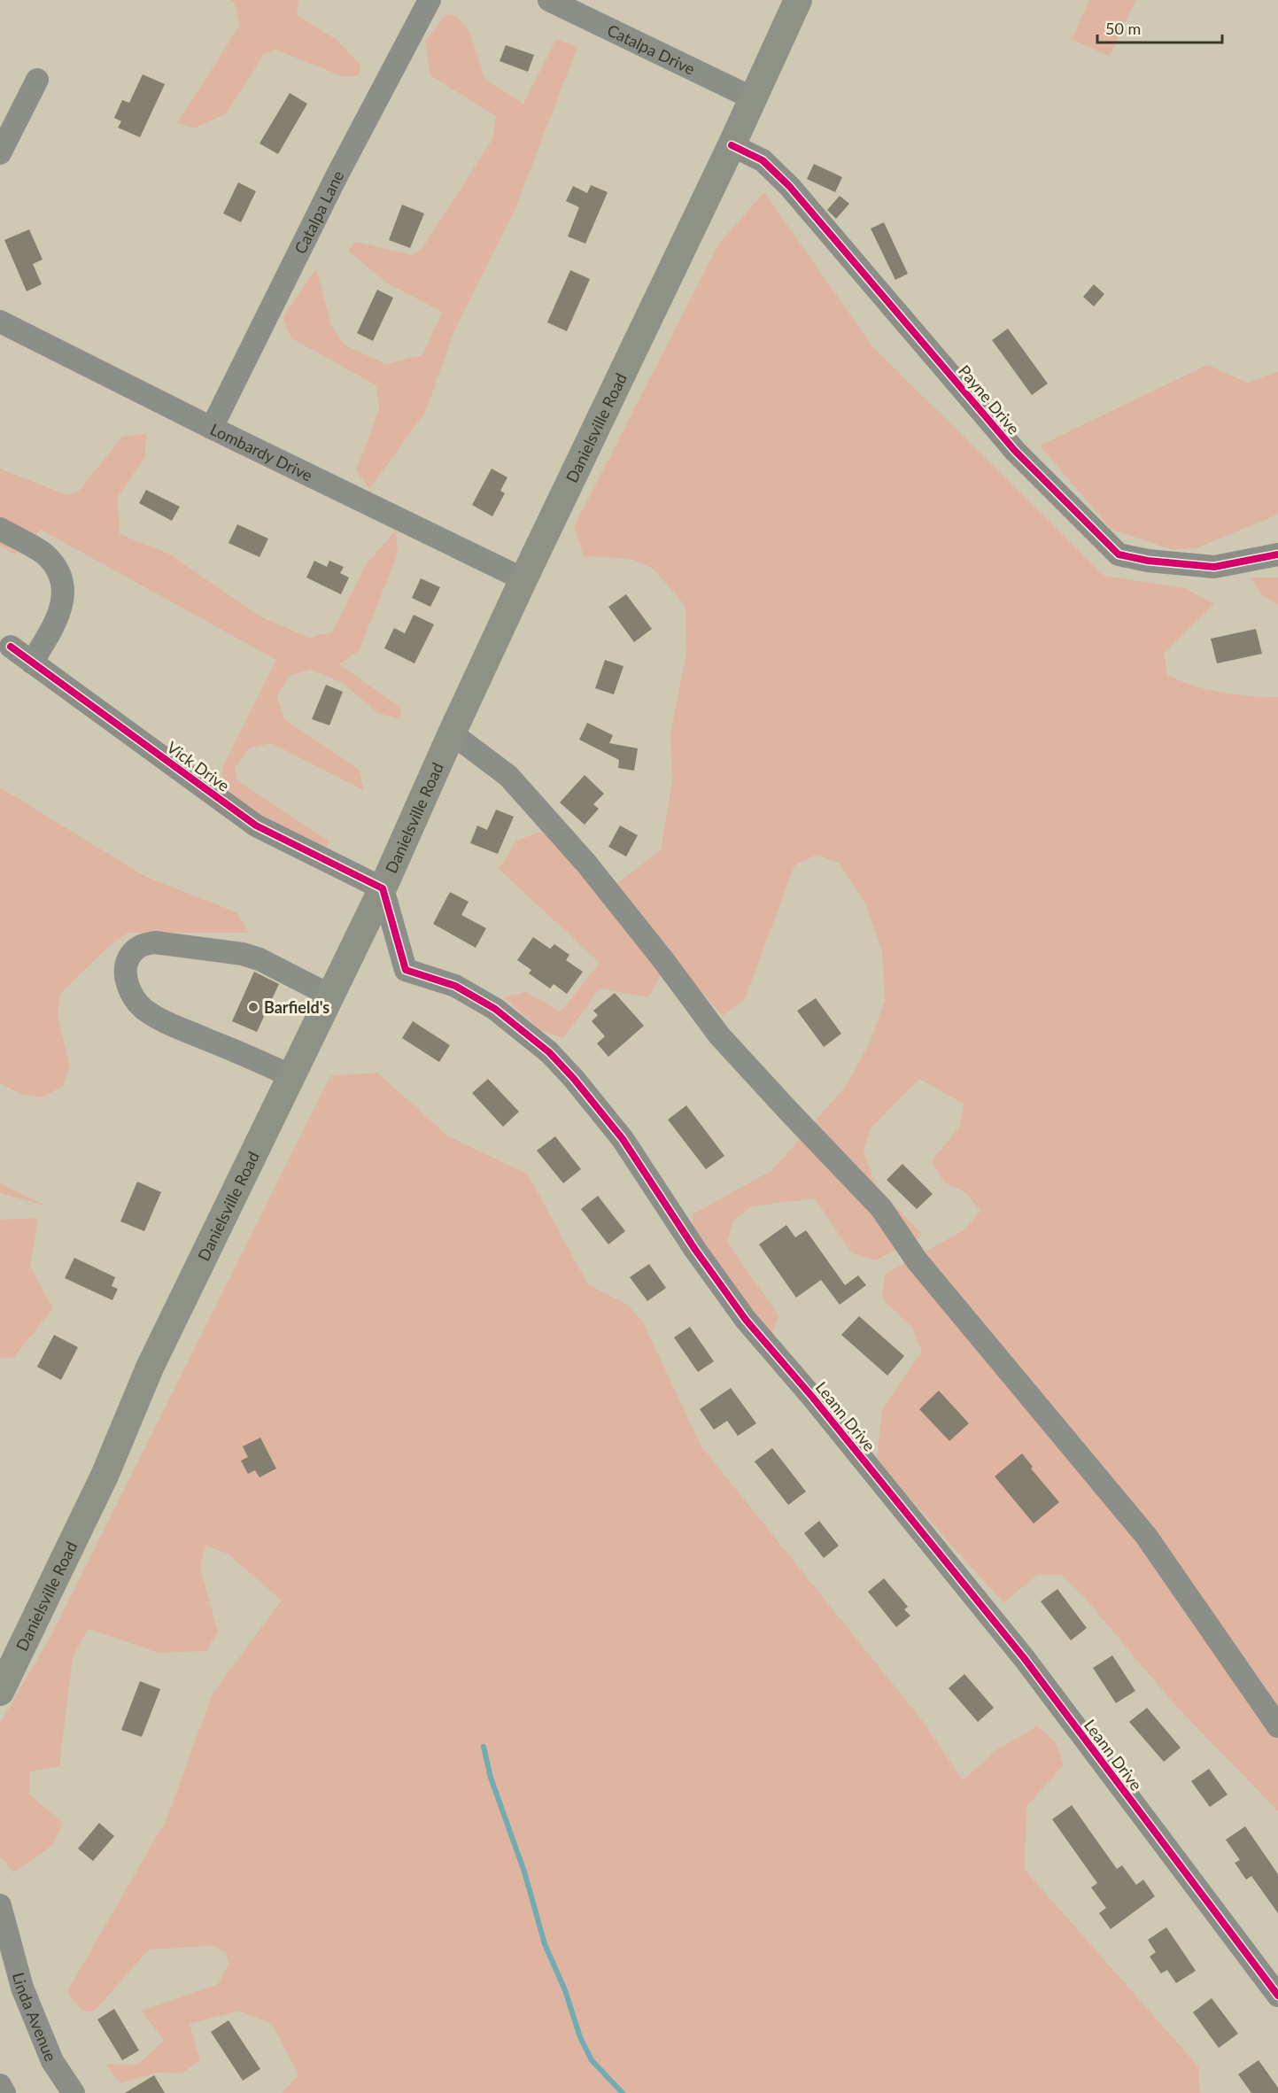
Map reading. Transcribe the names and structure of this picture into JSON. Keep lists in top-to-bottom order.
{
  "streets": {
    "main road": ["Danielsville Road"],
    "street": [
      "Catalpa Drive",
      "Catalpa Lane",
      "Payne Drive",
      "Lombardy Drive",
      "Vick Drive",
      "Leann Drive",
      "Linda Avenue"
    ]
  },
  "crossings": [
    ["Catalpa Drive", "Danielsville Road"],
    ["Catalpa Lane", "Lombardy Drive"],
    ["Payne Drive", "Danielsville Road"],
    ["Danielsville Road", "Lombardy Drive"],
    ["Danielsville Road", "Vick Drive"],
    ["Danielsville Road", "Leann Drive"],
    ["Vick Drive", "Leann Drive"]
  ],
  "places": ["Barfield's"],
  "scale_bar": "50 m"
}
